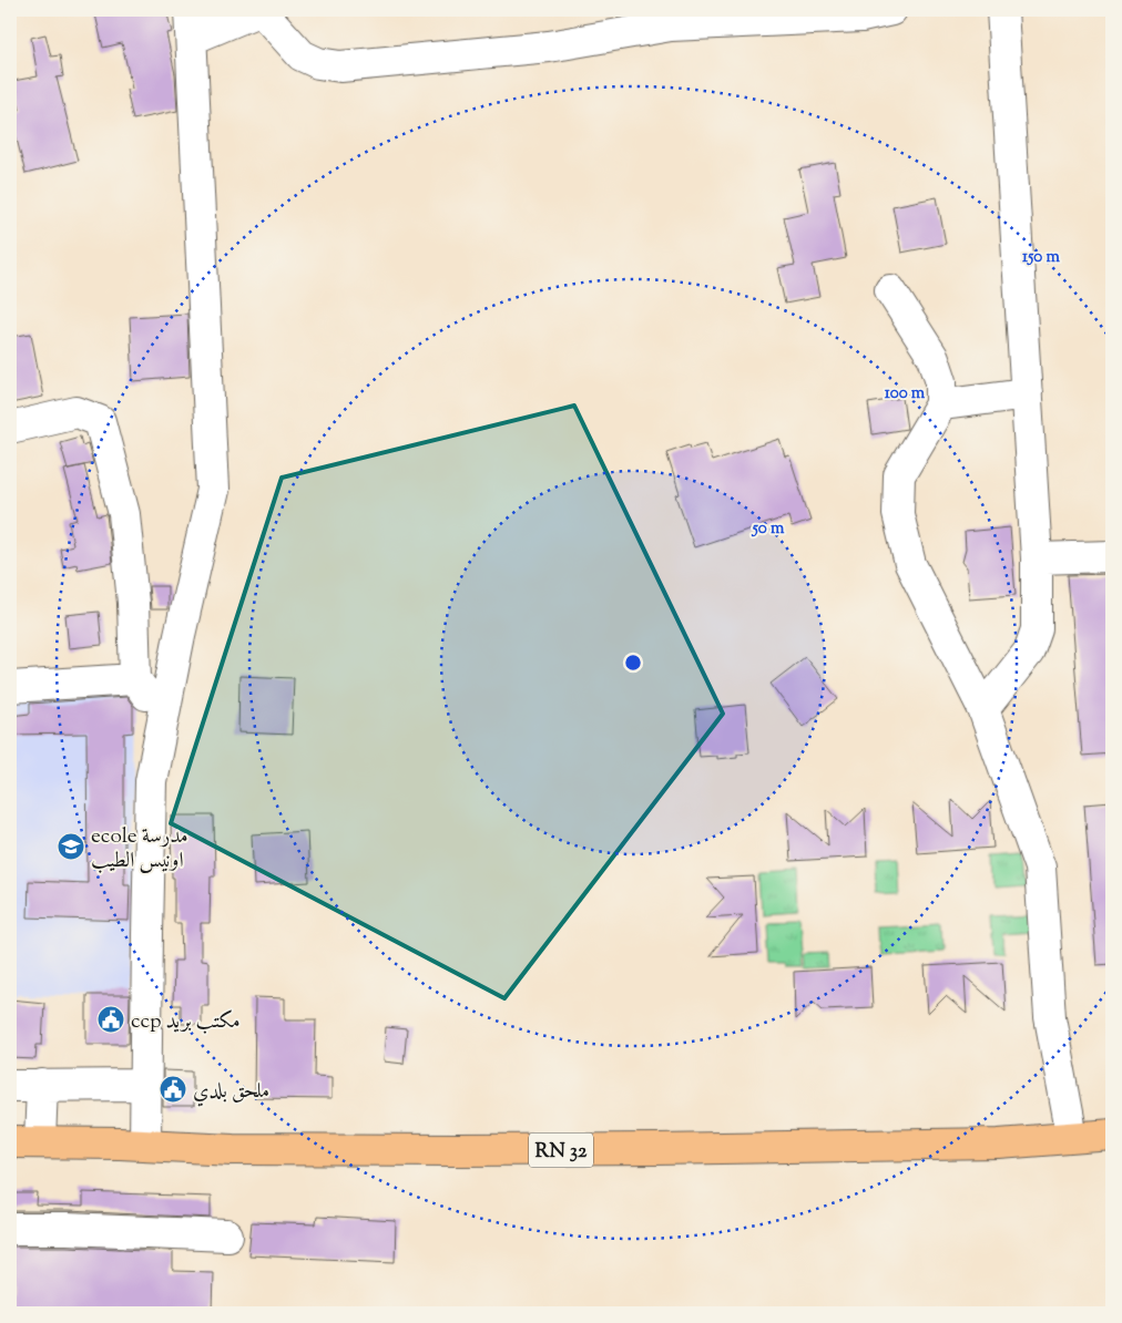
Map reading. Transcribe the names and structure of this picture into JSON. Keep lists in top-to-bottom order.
{
  "streets": {
    "main road": ["RN 32"]
  },
  "places": {
    "school or university": ["ecole مدرسة اونيس الطيب"],
    "public building": ["ccp مكتب بريد", "ملحق بلدي"]
  },
  "rings": ["150 m", "100 m", "50 m"]
}
